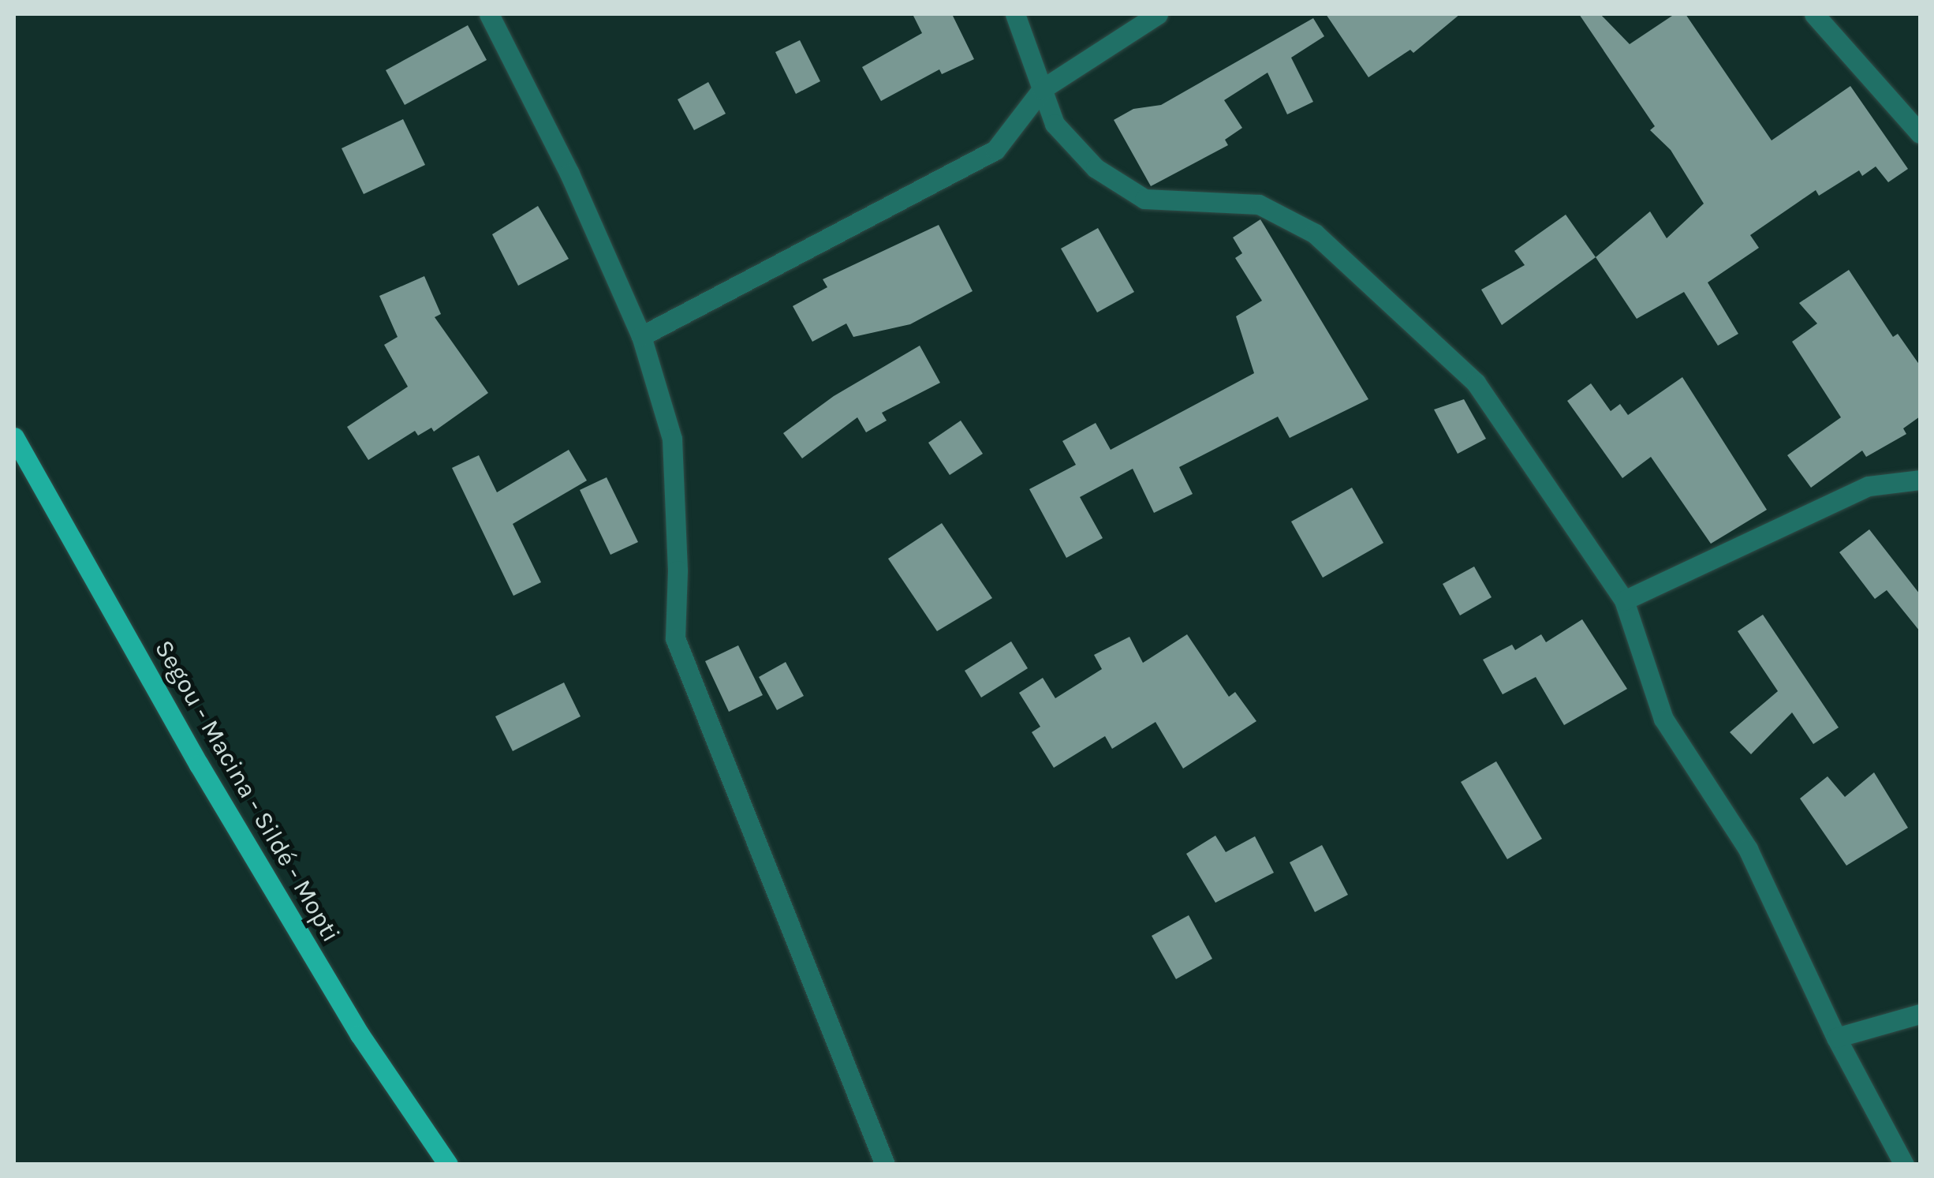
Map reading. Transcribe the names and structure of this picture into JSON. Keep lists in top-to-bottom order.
{
  "streets": {
    "main road": ["Segou - Macina - Sildé - Mopti"]
  }
}
